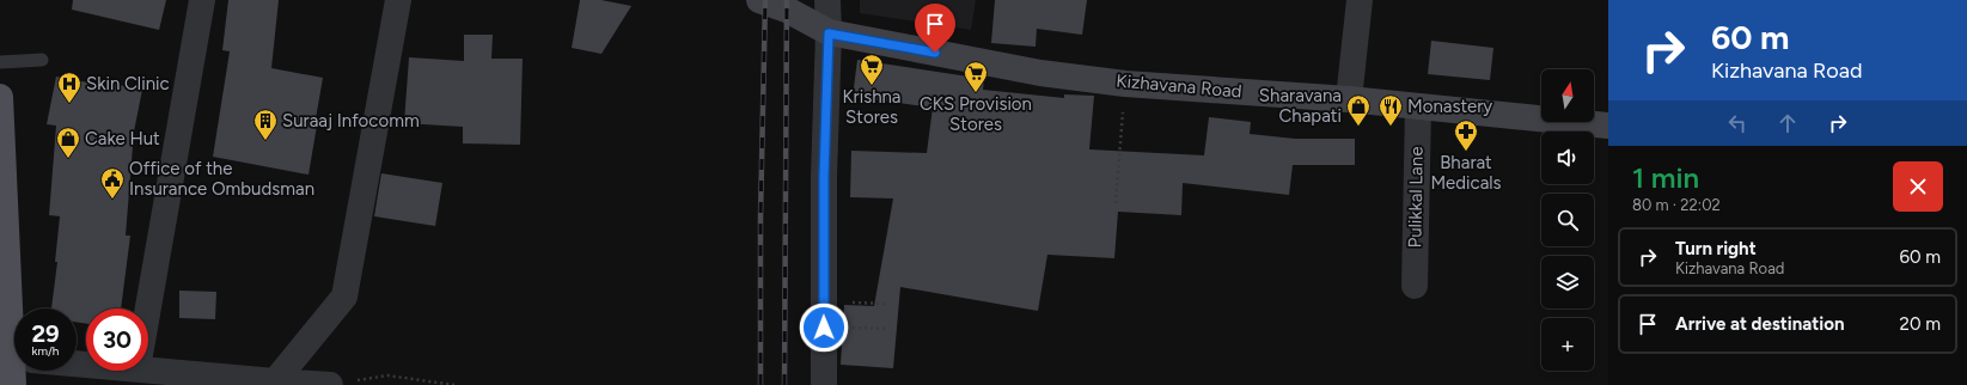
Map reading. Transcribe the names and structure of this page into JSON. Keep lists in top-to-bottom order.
{
  "streets": {
    "street": ["Kizhavana Road", "Pulikkal Lane"]
  },
  "crossings": [
    ["Kizhavana Road", "Pulikkal Lane"]
  ],
  "places": {
    "supermarket": ["Krishna Stores", "CKS Provision Stores"],
    "hospital": ["Skin Clinic"],
    "shop": ["Sharavana Chapati", "Cake Hut"],
    "restaurant": ["Monastery"],
    "building": ["Suraaj Infocomm"],
    "pharmacy": ["Bharat Medicals"],
    "public building": ["Office of the Insurance Ombudsman"]
  },
  "north": "top",
  "page": {
    "turn": ["60 m", "Kizhavana Road"],
    "map_buttons": "+",
    "heading": ["1 min", "80 m · 22:02"],
    "list": [
      {
        "name": "Turn right",
        "note": "Kizhavana Road",
        "value": "60 m"
      },
      {
        "name": "Arrive at destination",
        "value": "20 m"
      }
    ],
    "speed": "29 km/h",
    "limit": "30"
  }
}
